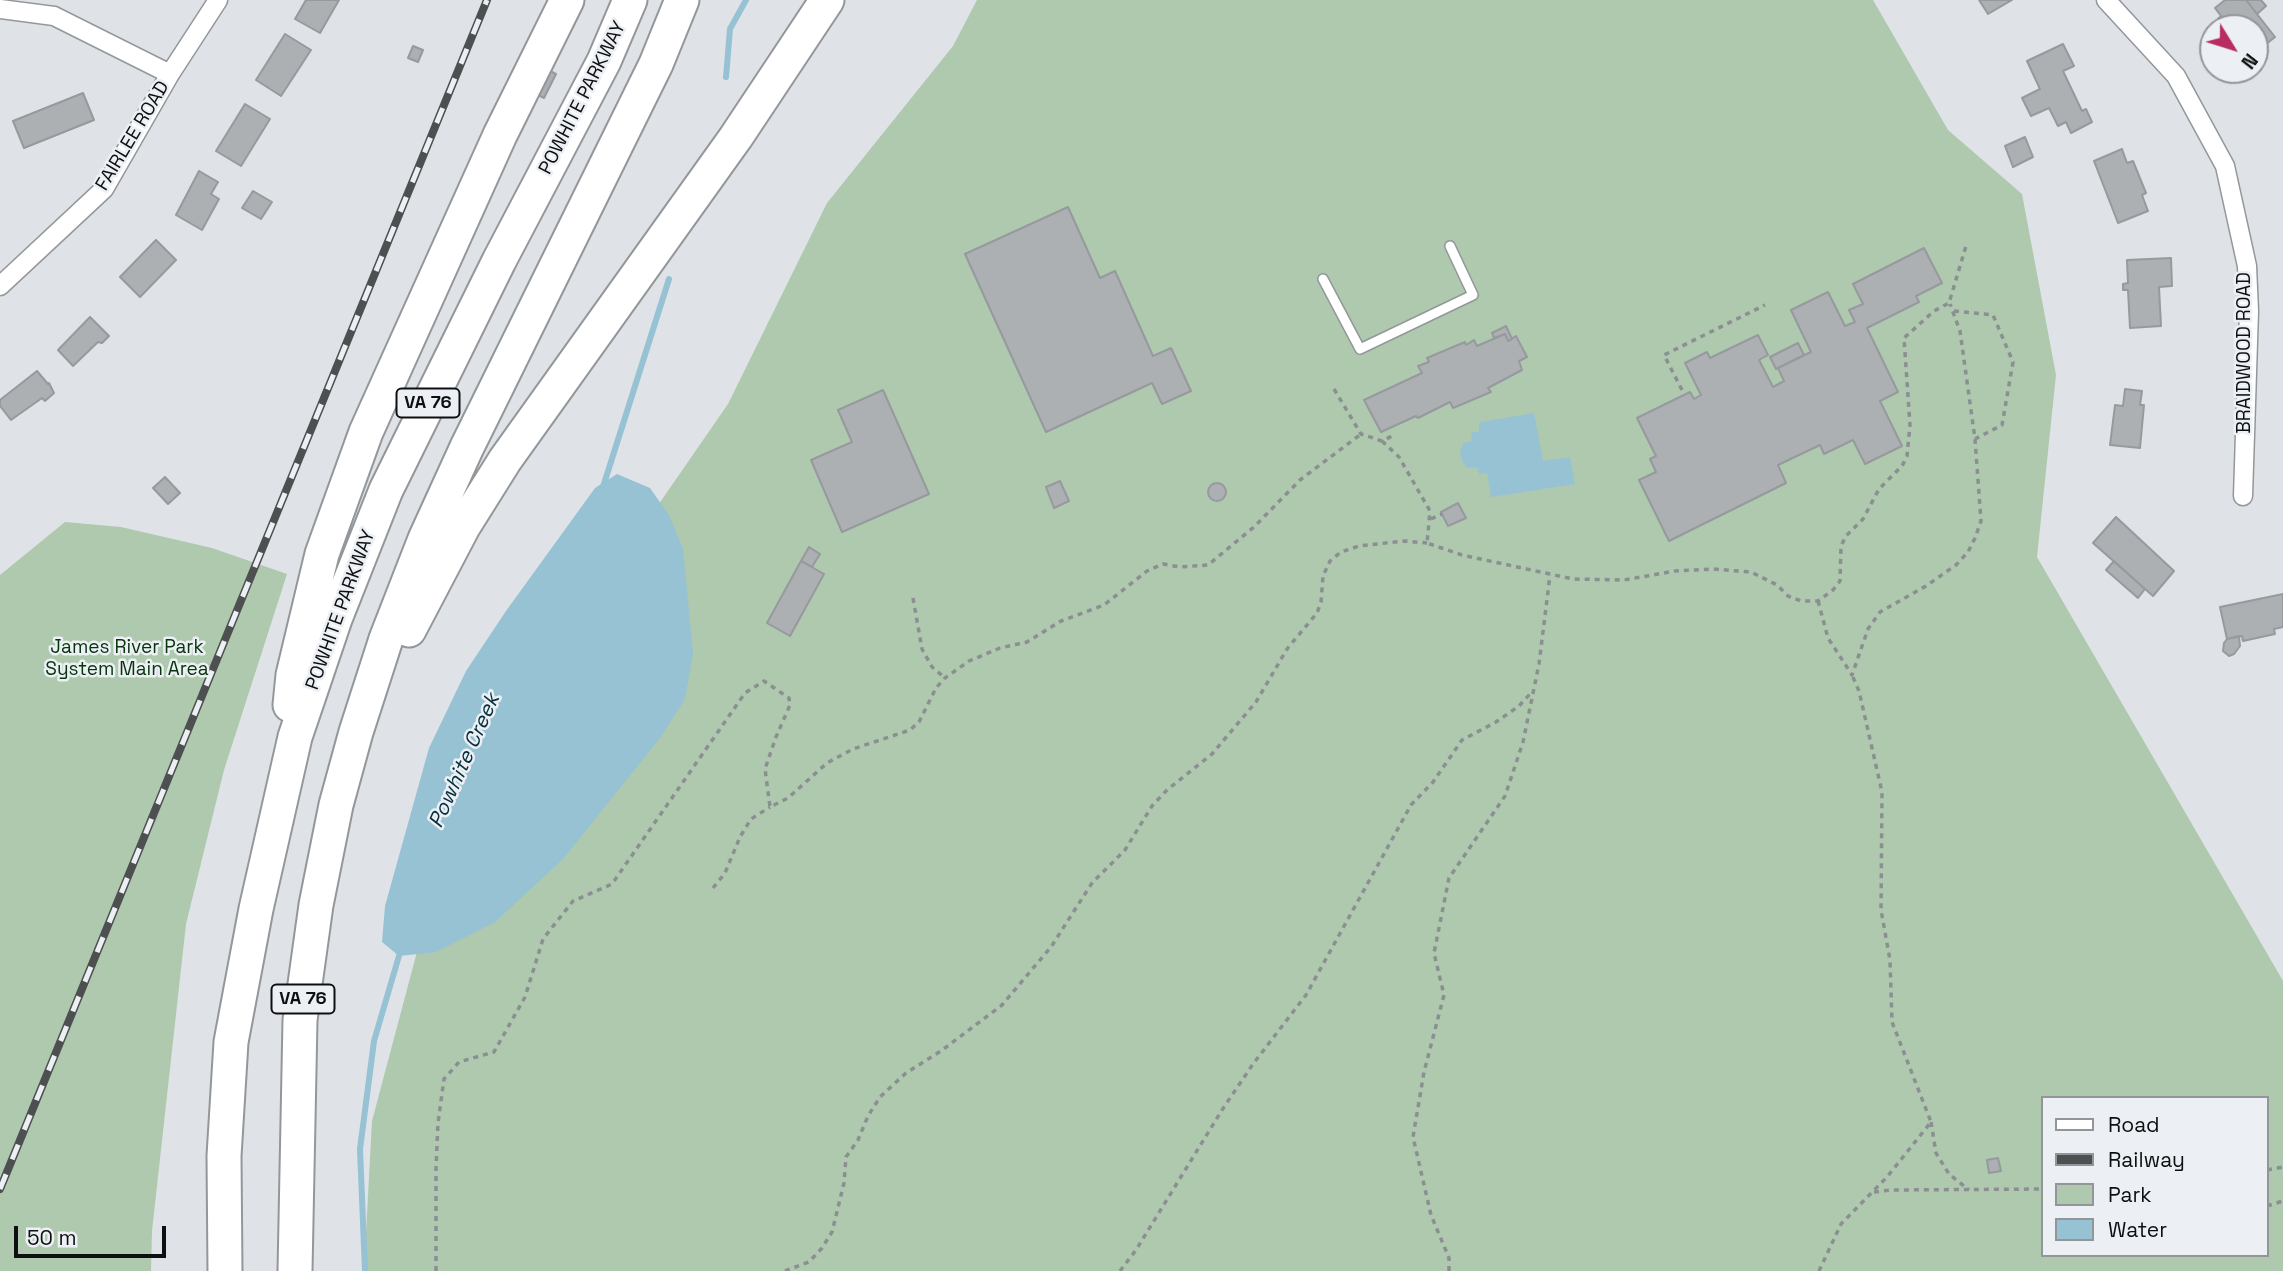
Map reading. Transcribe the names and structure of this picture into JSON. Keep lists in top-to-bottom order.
{
  "streets": {
    "highway": ["POWHITE PARKWAY", "VA 76"],
    "street": ["FAIRLEE ROAD", "BRAIDWOOD ROAD"]
  },
  "water": ["Powhite Creek"],
  "parks": ["James River Park System Main Area"],
  "legend": [
    "Road",
    "Railway",
    "Park",
    "Water"
  ],
  "scale_bar": "50 m",
  "north": "bottom right"
}
